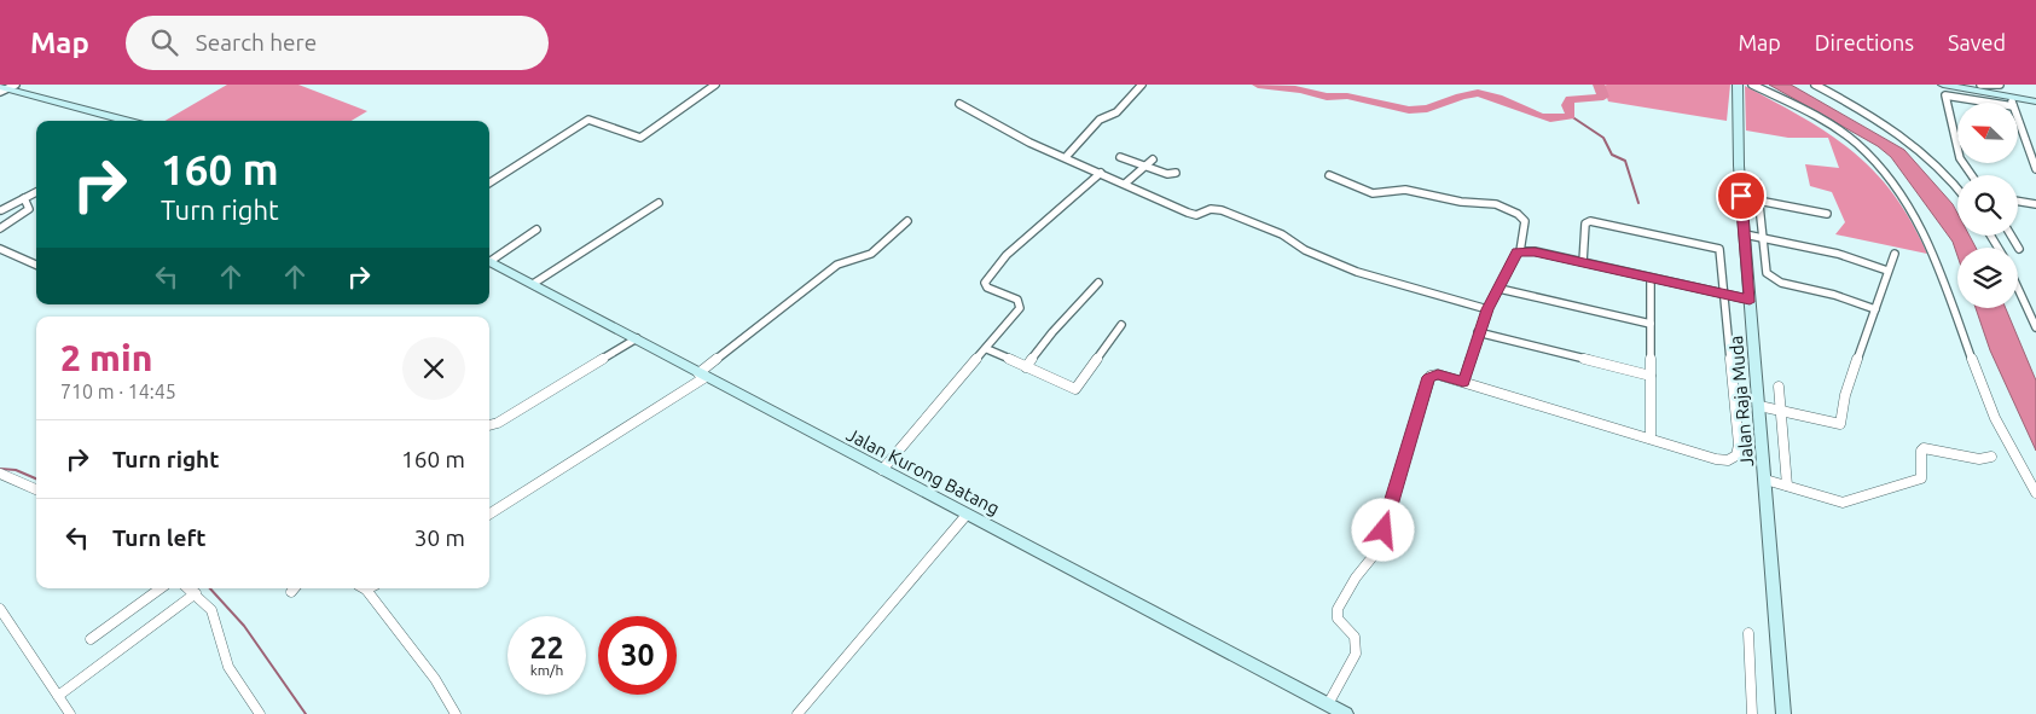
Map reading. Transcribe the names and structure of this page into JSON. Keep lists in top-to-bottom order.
{
  "streets": {
    "street": ["Jalan Raja Muda", "Jalan Kurong Batang"]
  },
  "north": "top left",
  "page": {
    "header": "Map",
    "search": "Search here",
    "nav": ["Map", "Directions", "Saved"],
    "turn": ["160 m", "Turn right"],
    "heading": ["2 min", "710 m · 14:45"],
    "list": [
      {
        "name": "Turn right",
        "value": "160 m"
      },
      {
        "name": "Turn left",
        "value": "30 m"
      }
    ],
    "speed": "22 km/h",
    "limit": "30"
  }
}
